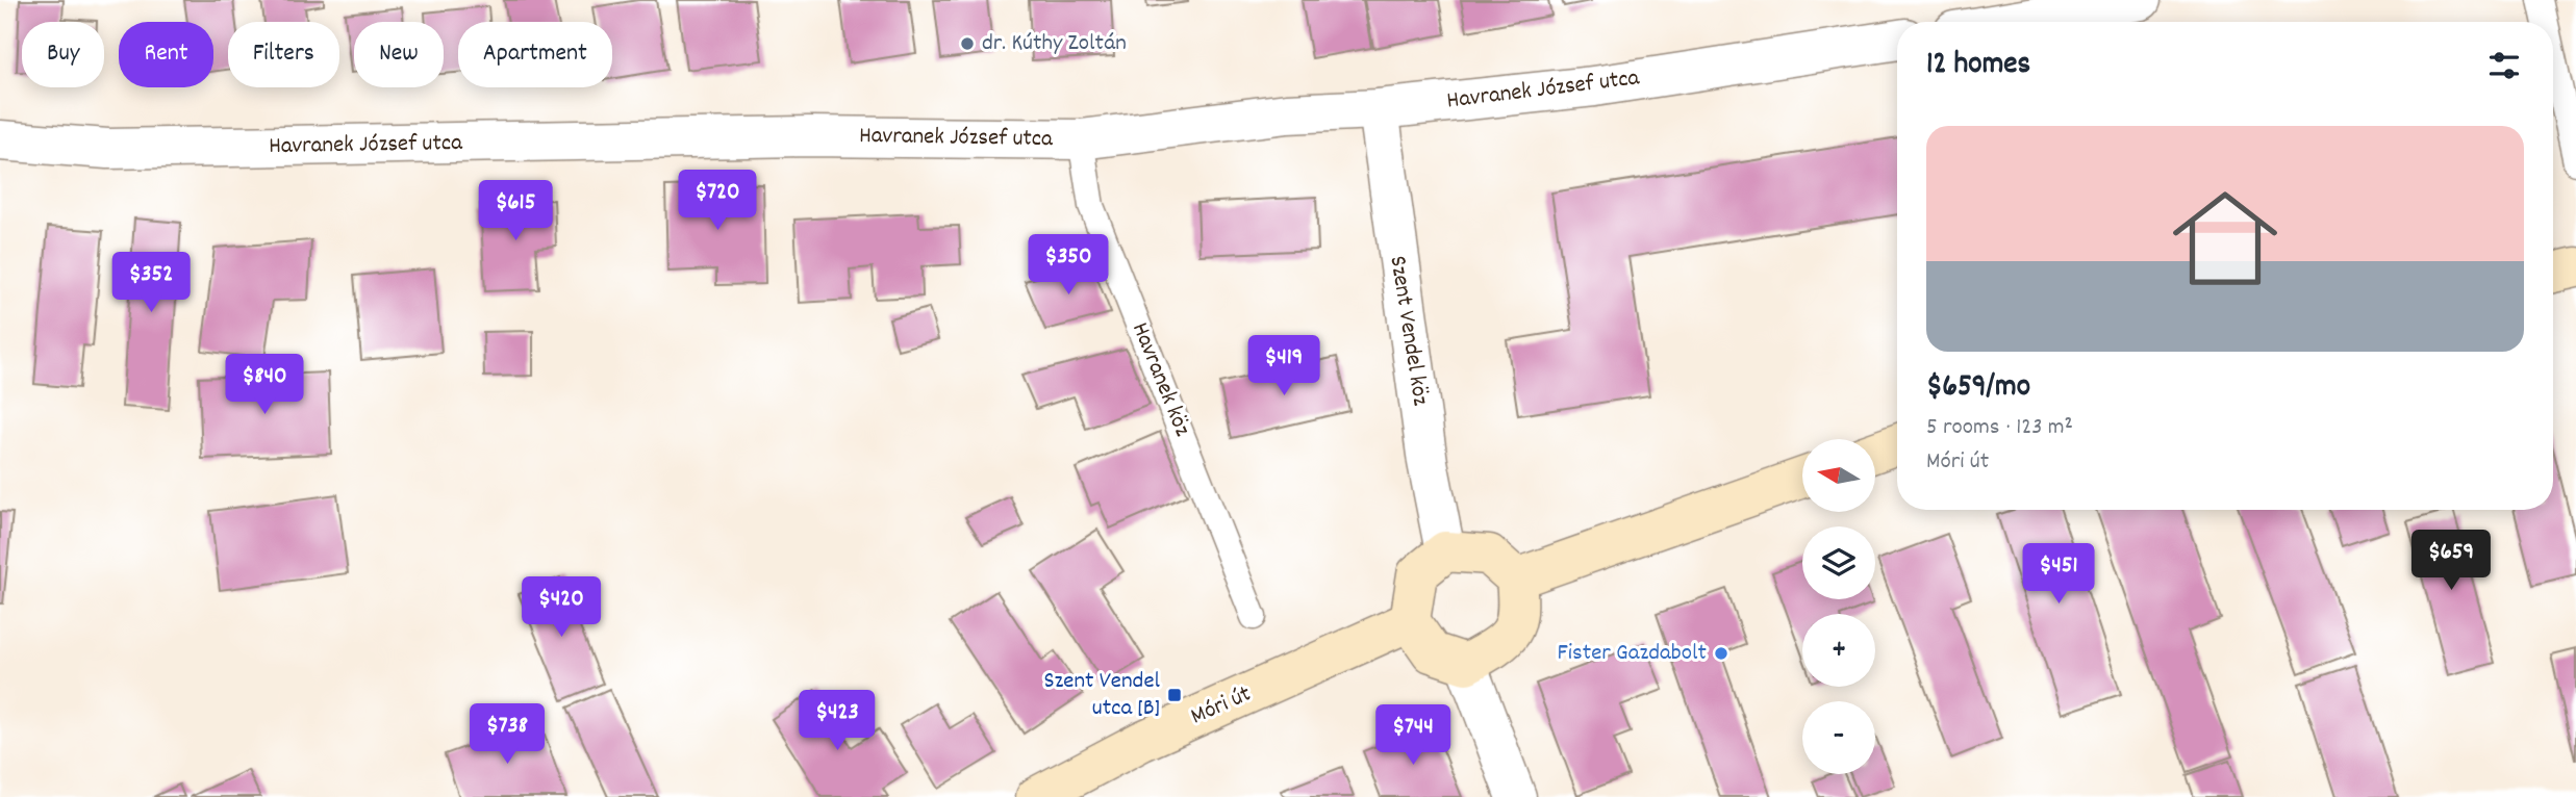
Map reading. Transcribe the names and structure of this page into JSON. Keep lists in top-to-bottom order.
{
  "streets": {
    "main road": ["Móri út"],
    "street": ["Havranek József utca", "Szent Vendel köz"],
    "lane": ["Havranek köz"]
  },
  "crossings": [
    ["Havranek József utca", "Szent Vendel köz"],
    ["Havranek József utca", "Havranek köz"],
    ["Szent Vendel köz", "Móri út"]
  ],
  "places": {
    "other": ["dr. Kúthy Zoltán", "Fister Gazdabolt"],
    "transit": ["Szent Vendel utca [B]"]
  },
  "north": "left",
  "page": {
    "chip": [
      "Buy",
      "Rent",
      "Filters",
      "New",
      "Apartment"
    ],
    "heading": "12 homes",
    "list": [
      {
        "name": "$659/mo",
        "note": "5 rooms · 123 m² · Móri út"
      }
    ],
    "price": [
      "$720",
      "$615",
      "$350",
      "$352",
      "$419",
      "$840",
      "$659",
      "$451",
      "$420",
      "$423",
      "$738",
      "$744"
    ],
    "map_buttons": ["+", "−"]
  }
}
